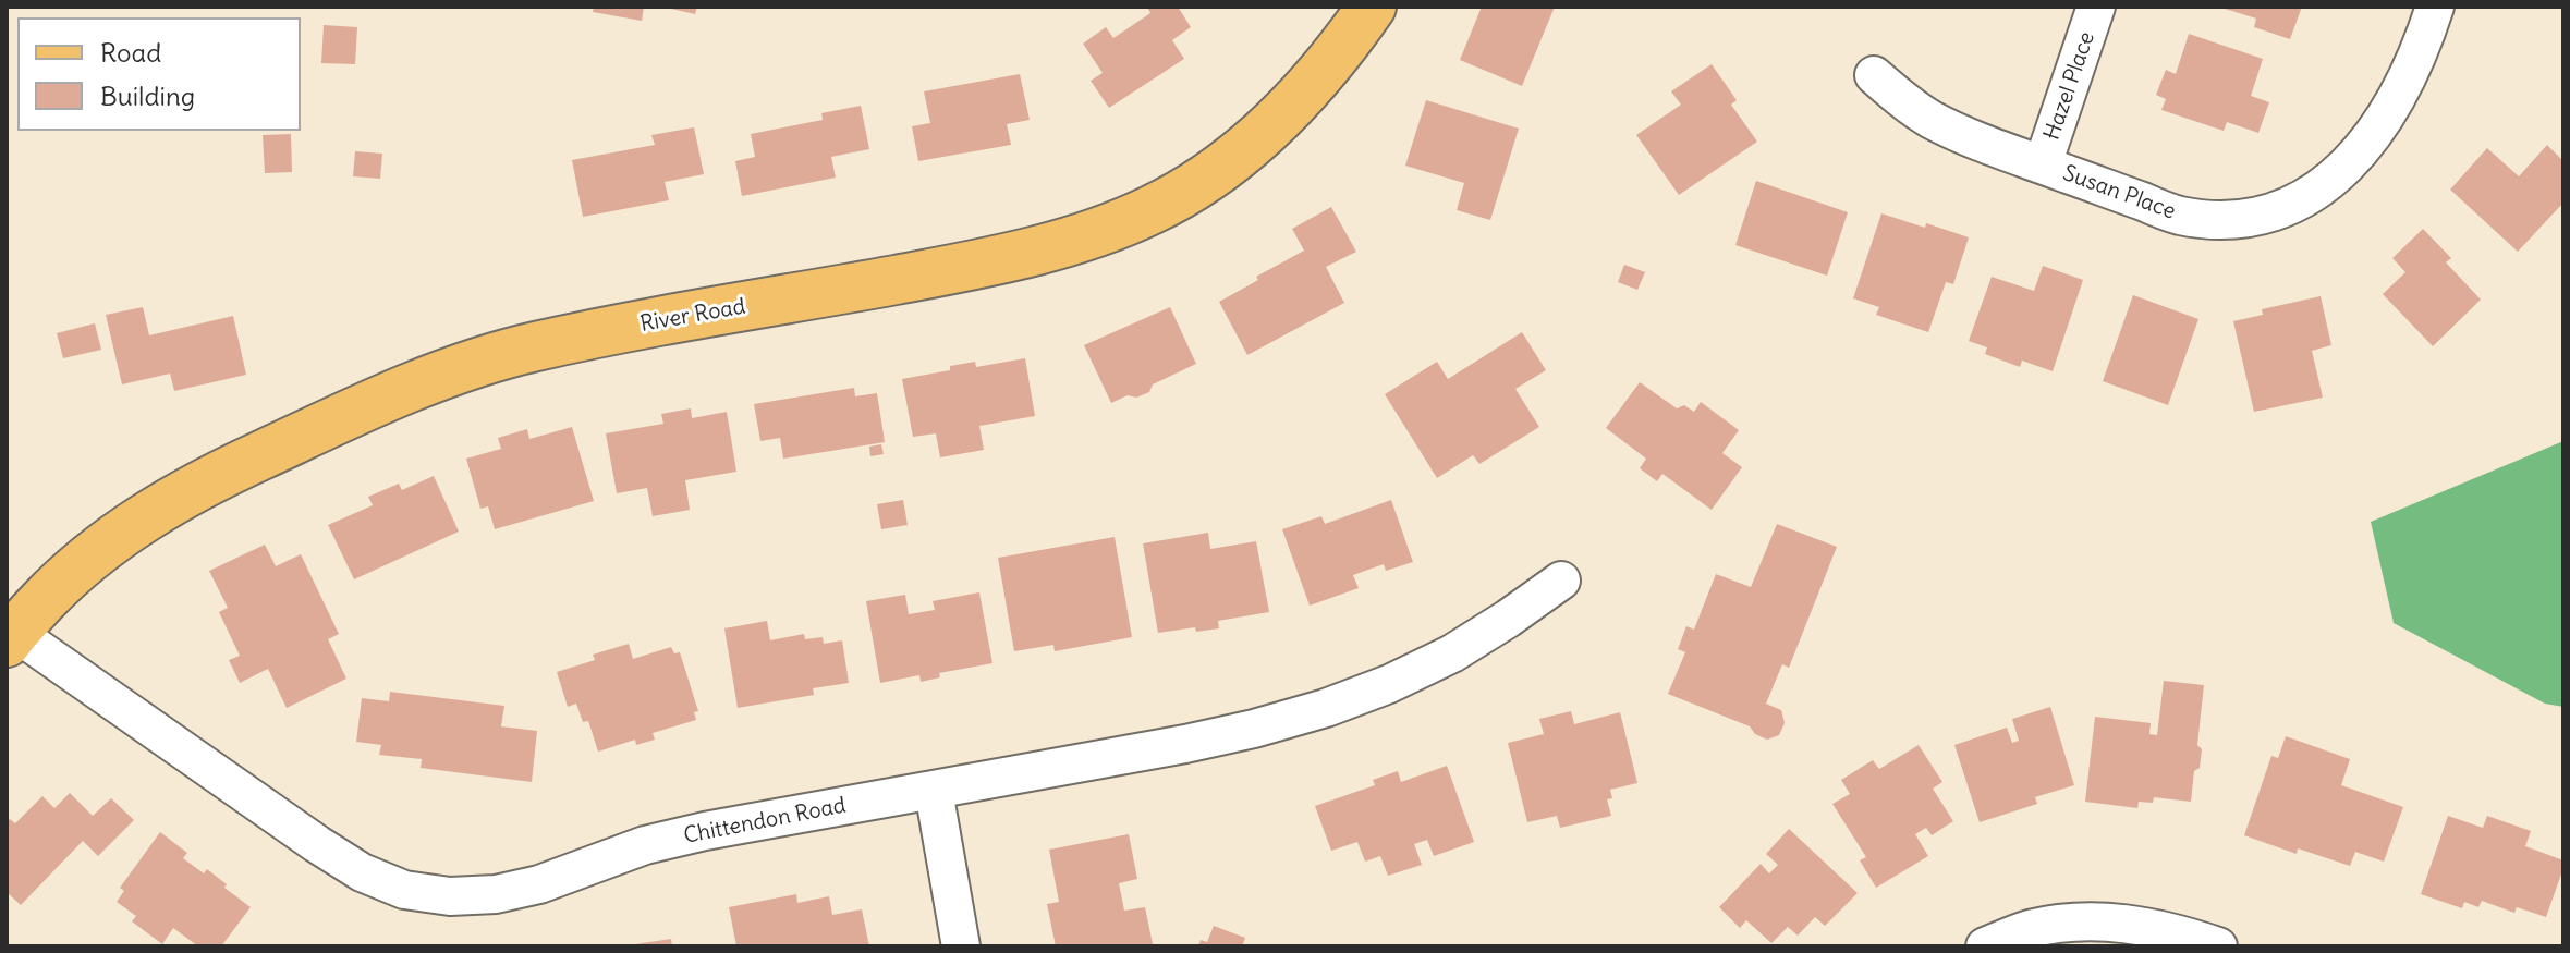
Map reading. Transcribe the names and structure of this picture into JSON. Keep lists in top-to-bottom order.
{
  "streets": {
    "main road": ["River Road"],
    "street": ["Hazel Place", "Susan Place", "Chittendon Road"]
  },
  "crossings": [
    ["Hazel Place", "Susan Place"],
    ["River Road", "Chittendon Road"]
  ],
  "legend": ["Road", "Building"]
}
